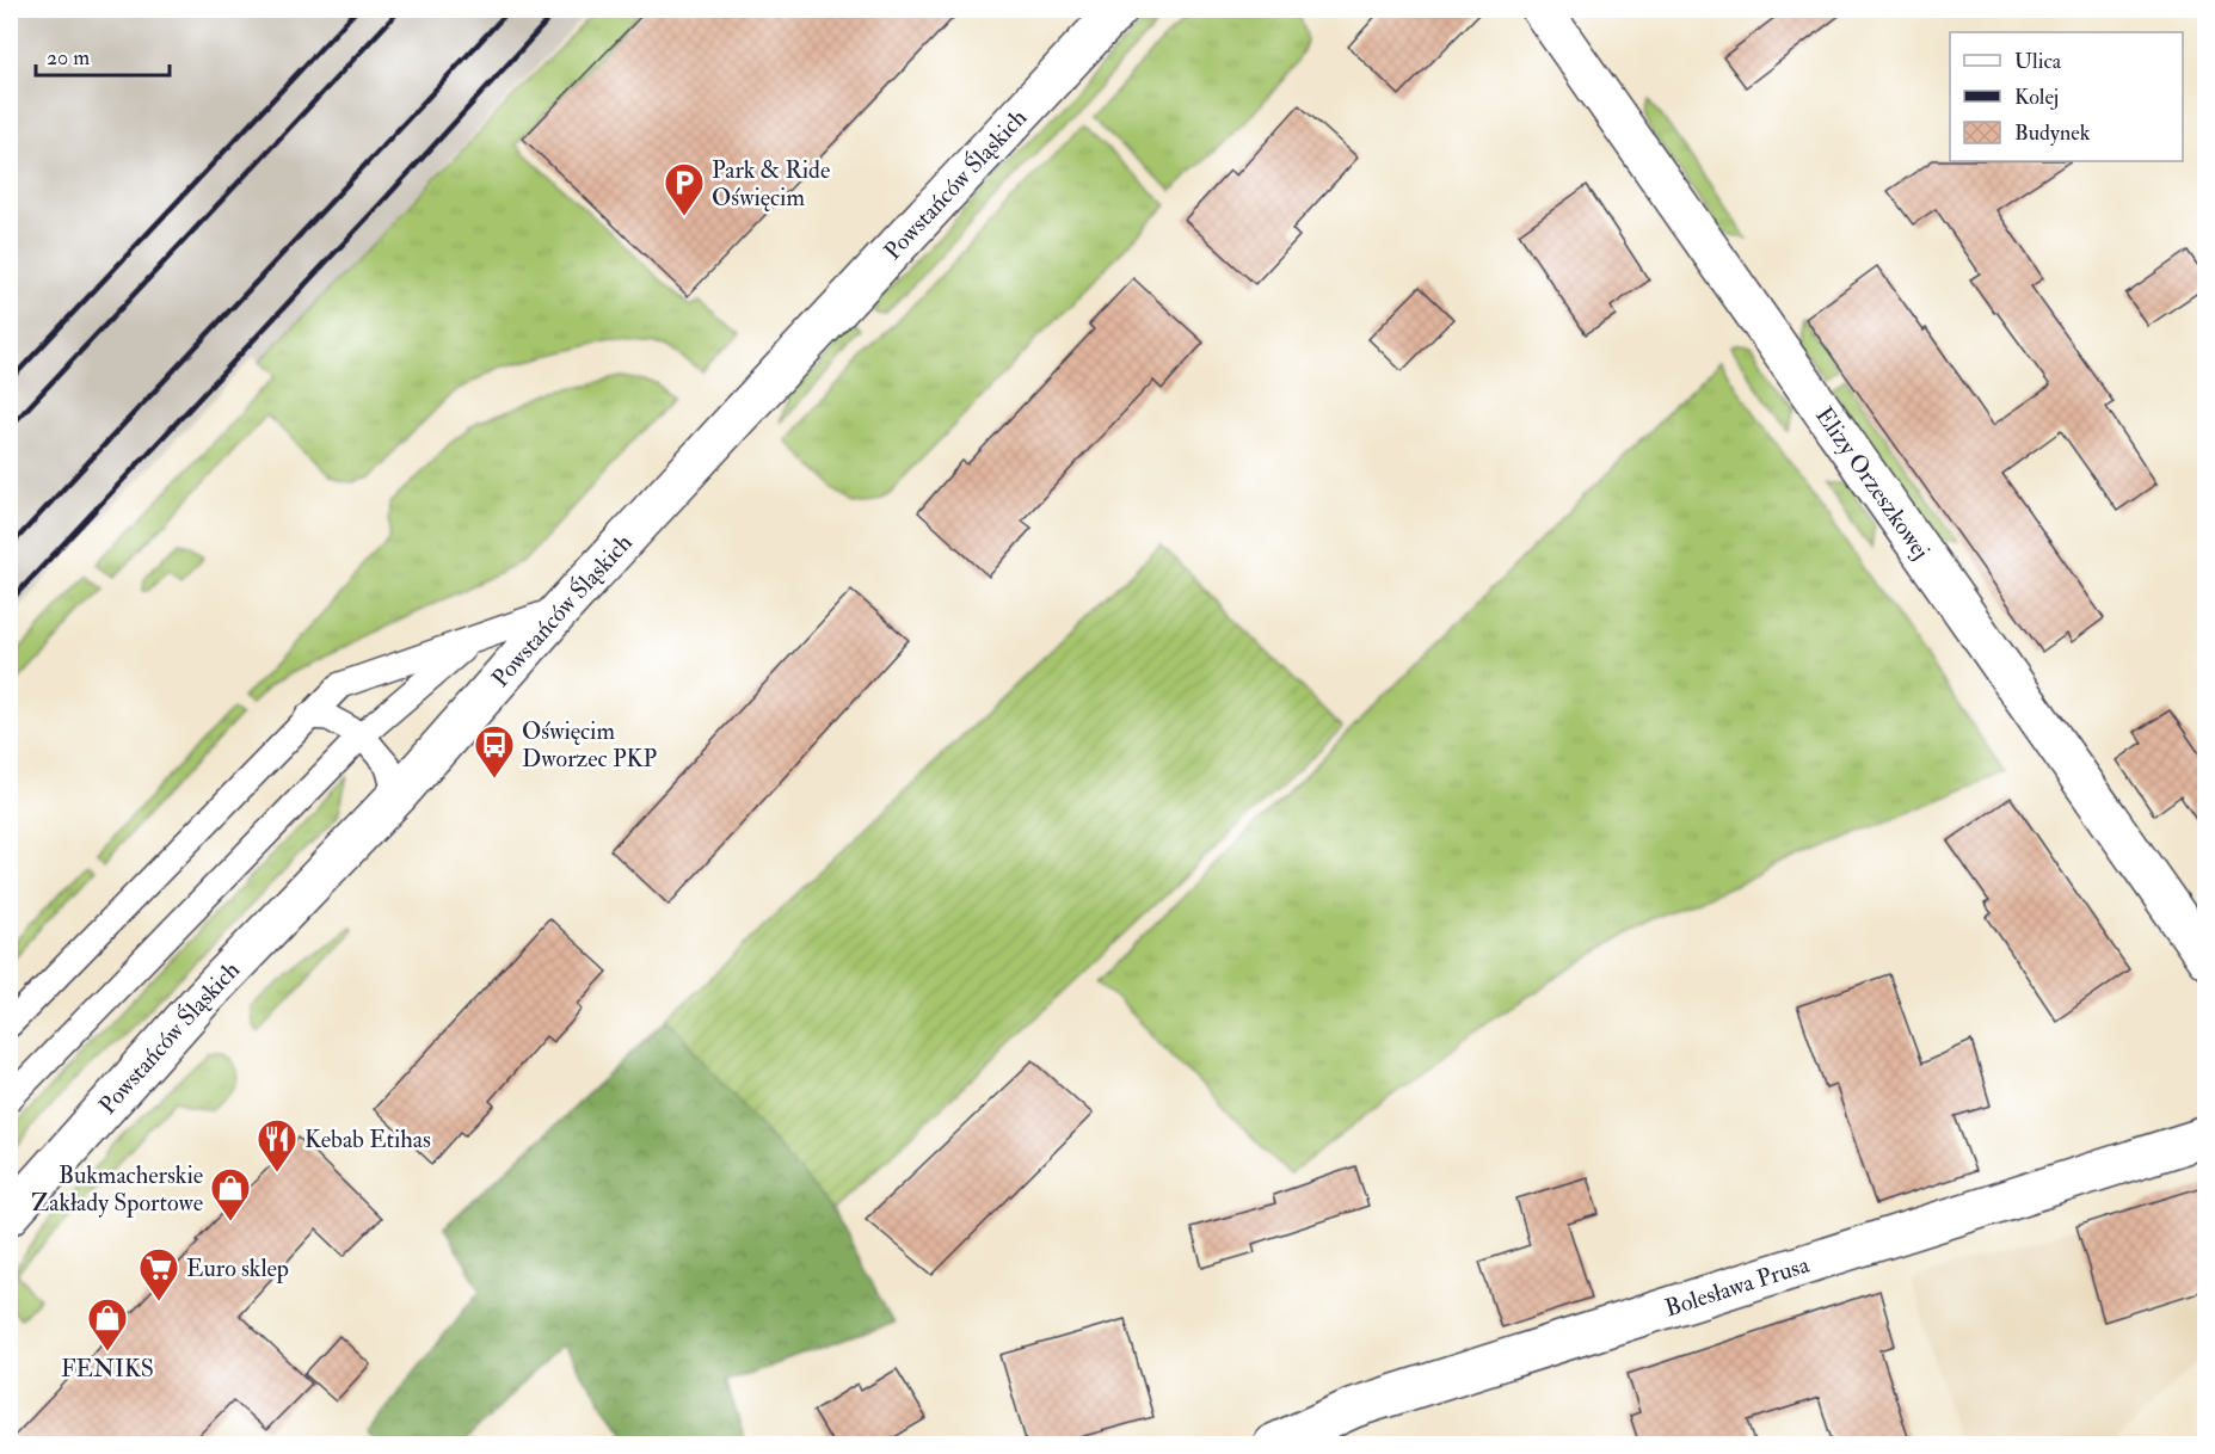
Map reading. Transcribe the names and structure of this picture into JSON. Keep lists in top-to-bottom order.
{
  "streets": {
    "street": ["Powstańców Śląskich", "Elizy Orzeszkowej", "Bolesława Prusa"]
  },
  "places": {
    "parking": ["Park & Ride Oświęcim"],
    "bus stop": ["Oświęcim Dworzec PKP"],
    "restaurant": ["Kebab Etihas"],
    "shop": ["Bukmacherskie Zakłady Sportowe", "FENIKS"],
    "supermarket": ["Euro sklep"]
  },
  "legend": ["Ulica", "Kolej", "Budynek"],
  "scale_bar": "20 m"
}
